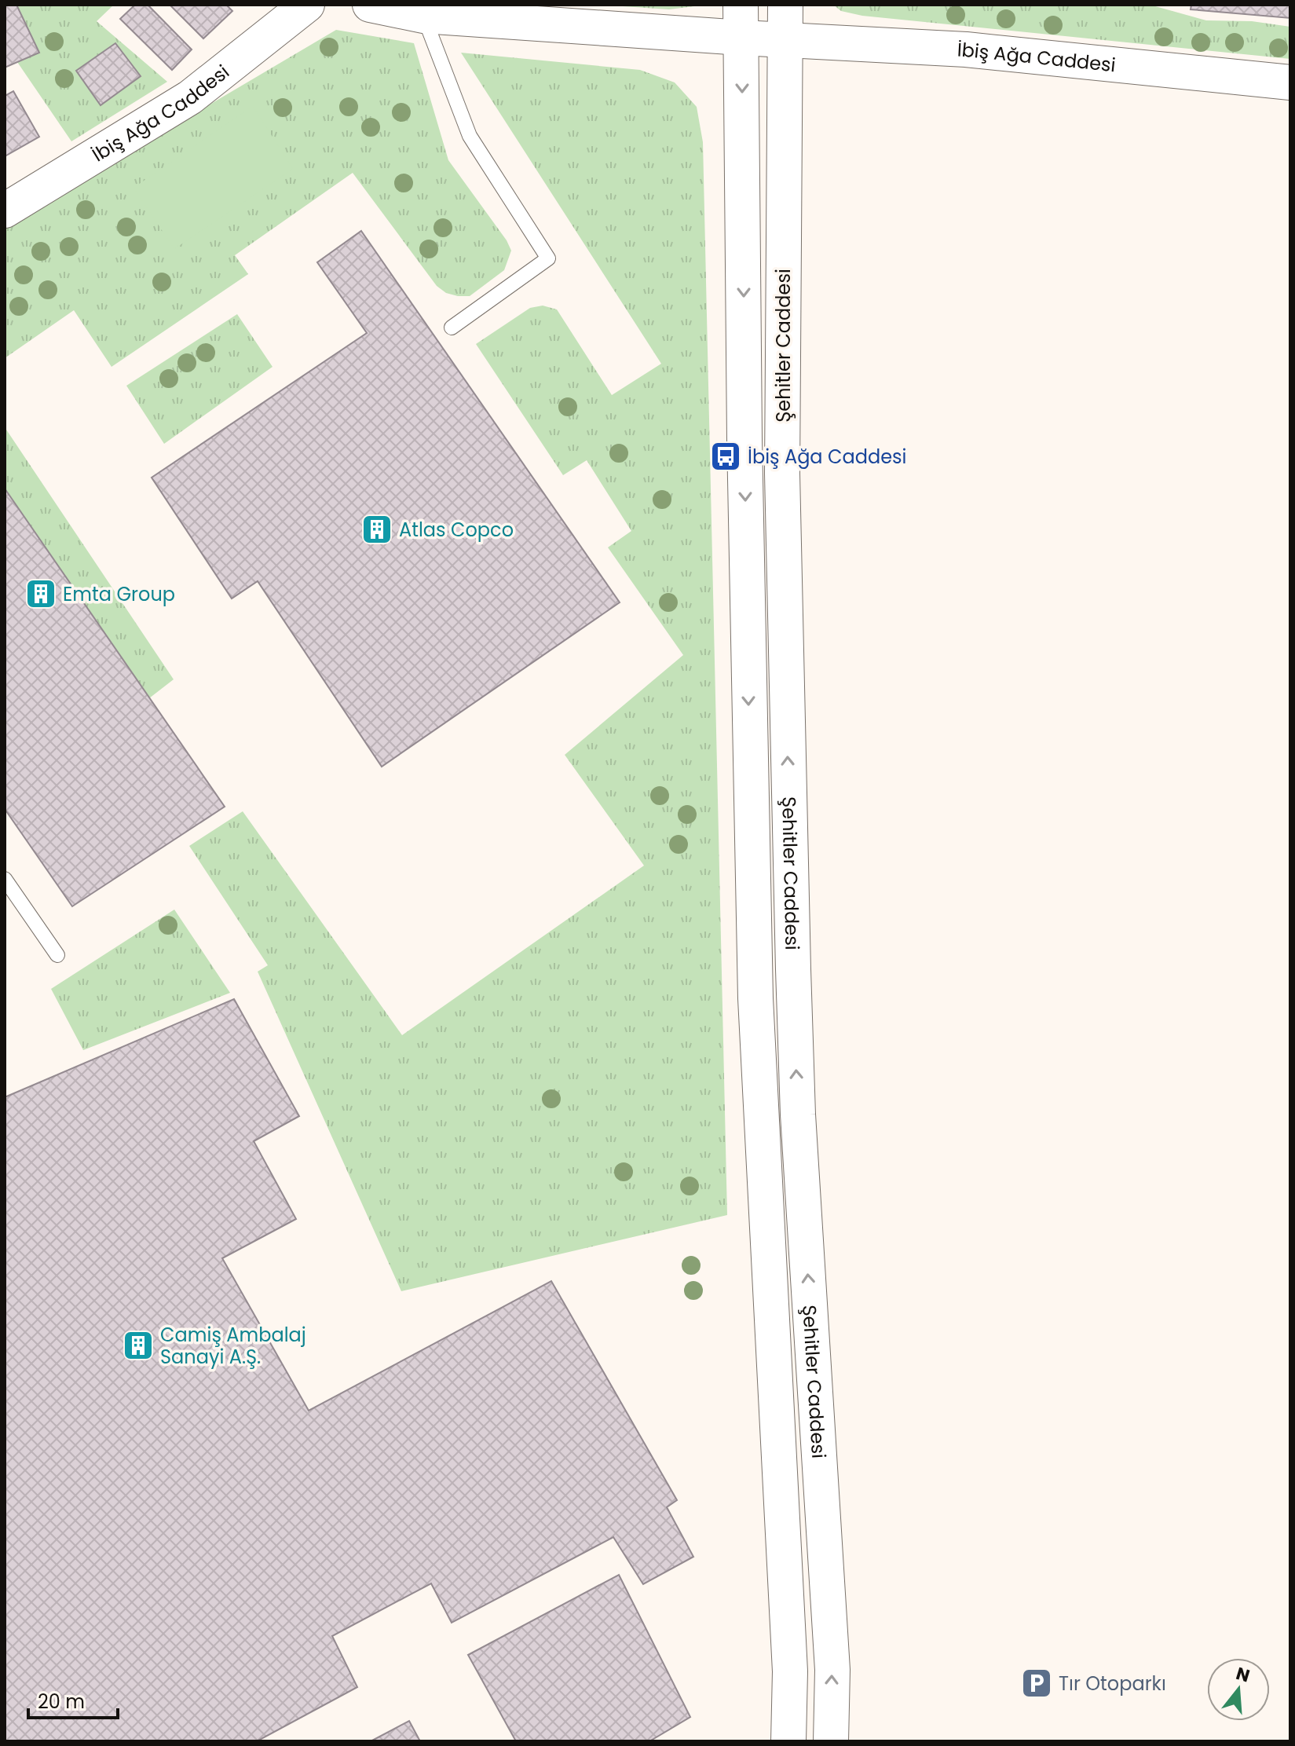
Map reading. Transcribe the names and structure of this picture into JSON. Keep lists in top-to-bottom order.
{
  "streets": {
    "main road": ["İbiş Ağa Caddesi", "Şehitler Caddesi"]
  },
  "crossings": [
    ["İbiş Ağa Caddesi", "Şehitler Caddesi"]
  ],
  "places": {
    "bus stop": ["İbiş Ağa Caddesi"],
    "building": ["Atlas Copco", "Emta Group", "Camiş Ambalaj Sanayi A.Ş."],
    "parking": ["Tır Otoparkı"]
  },
  "scale_bar": "20 m",
  "north": "top"
}
